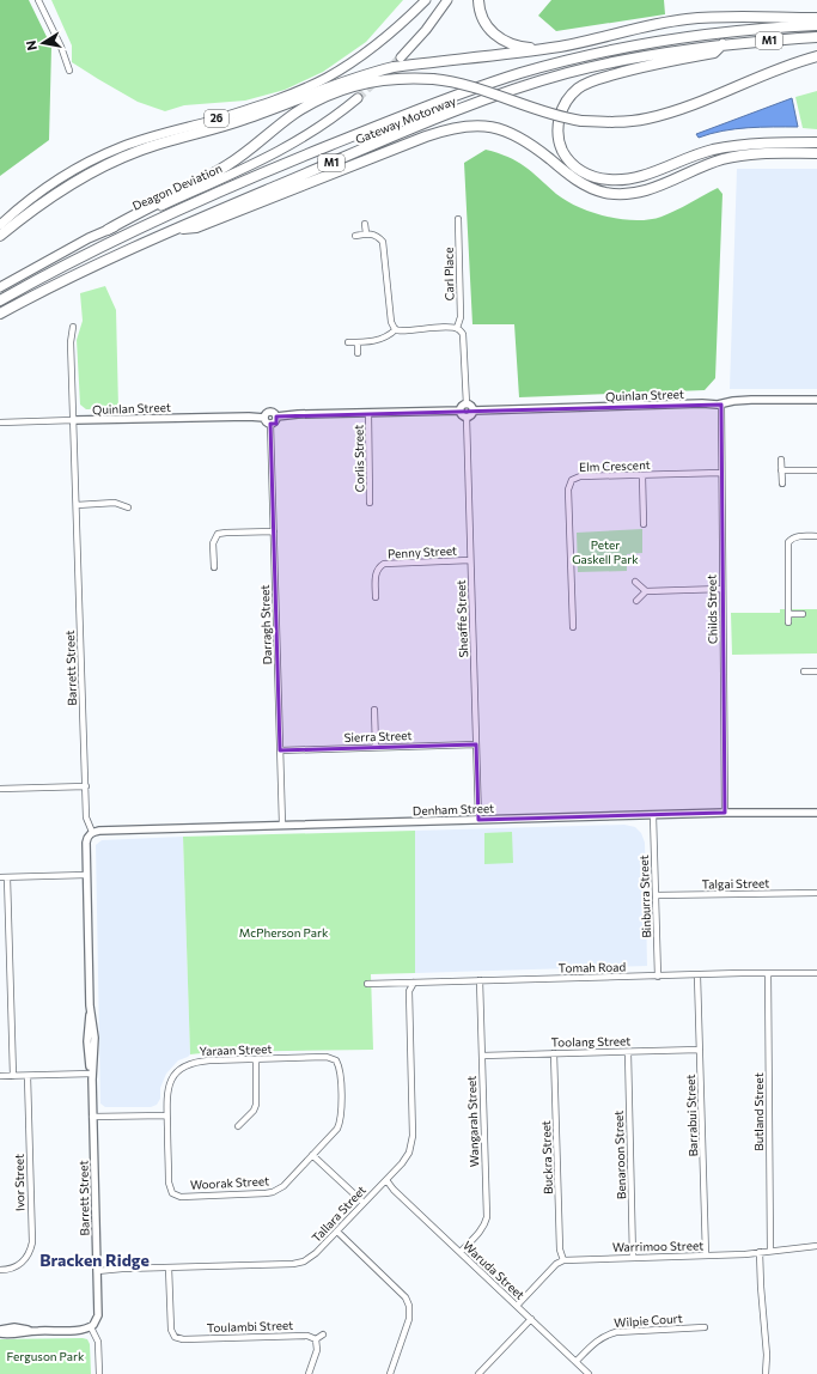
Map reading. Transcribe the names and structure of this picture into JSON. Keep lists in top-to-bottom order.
{
  "streets": {
    "highway": [
      "M1",
      "26",
      "Gateway Motorway",
      "Deagon Deviation"
    ],
    "street": [
      "Carl Place",
      "Quinlan Street",
      "Corlis Street",
      "Elm Crescent",
      "Penny Street",
      "Childs Street",
      "Sheaffe Street",
      "Darragh Street",
      "Barrett Street",
      "Sierra Street",
      "Denham Street",
      "Talgai Street",
      "Binburra Street",
      "Tomah Road",
      "Toolang Street",
      "Yaraan Street",
      "Butland Street",
      "Barrabui Street",
      "Wangarah Street",
      "Benaroon Street",
      "Buckra Street",
      "Ivor Street",
      "Woorak Street",
      "Tallara Street",
      "Warrimoo Street",
      "Waruda Street",
      "Wilpie Court",
      "Toulambi Street"
    ]
  },
  "crossings": [
    ["Quinlan Street", "Childs Street"],
    ["Quinlan Street", "Sheaffe Street"],
    ["Quinlan Street", "Darragh Street"],
    ["Quinlan Street", "Barrett Street"],
    ["Elm Crescent", "Childs Street"],
    ["Penny Street", "Sheaffe Street"],
    ["Childs Street", "Denham Street"],
    ["Sheaffe Street", "Sierra Street"],
    ["Sheaffe Street", "Denham Street"],
    ["Darragh Street", "Sierra Street"],
    ["Darragh Street", "Denham Street"],
    ["Barrett Street", "Denham Street"],
    ["Barrett Street", "Tallara Street"],
    ["Denham Street", "Binburra Street"],
    ["Talgai Street", "Binburra Street"],
    ["Binburra Street", "Tomah Road"],
    ["Tomah Road", "Butland Street"],
    ["Tomah Road", "Barrabui Street"],
    ["Tomah Road", "Wangarah Street"],
    ["Tomah Road", "Tallara Street"],
    ["Toolang Street", "Barrabui Street"],
    ["Toolang Street", "Wangarah Street"],
    ["Toolang Street", "Benaroon Street"],
    ["Toolang Street", "Buckra Street"],
    ["Yaraan Street", "Woorak Street"],
    ["Butland Street", "Warrimoo Street"],
    ["Barrabui Street", "Warrimoo Street"],
    ["Wangarah Street", "Waruda Street"],
    ["Benaroon Street", "Warrimoo Street"],
    ["Buckra Street", "Warrimoo Street"],
    ["Tallara Street", "Waruda Street"],
    ["Tallara Street", "Toulambi Street"],
    ["Waruda Street", "Wilpie Court"]
  ],
  "districts": ["Bracken Ridge"],
  "parks": ["Peter Gaskell Park", "McPherson Park", "Ferguson Park"],
  "north": "left"
}
